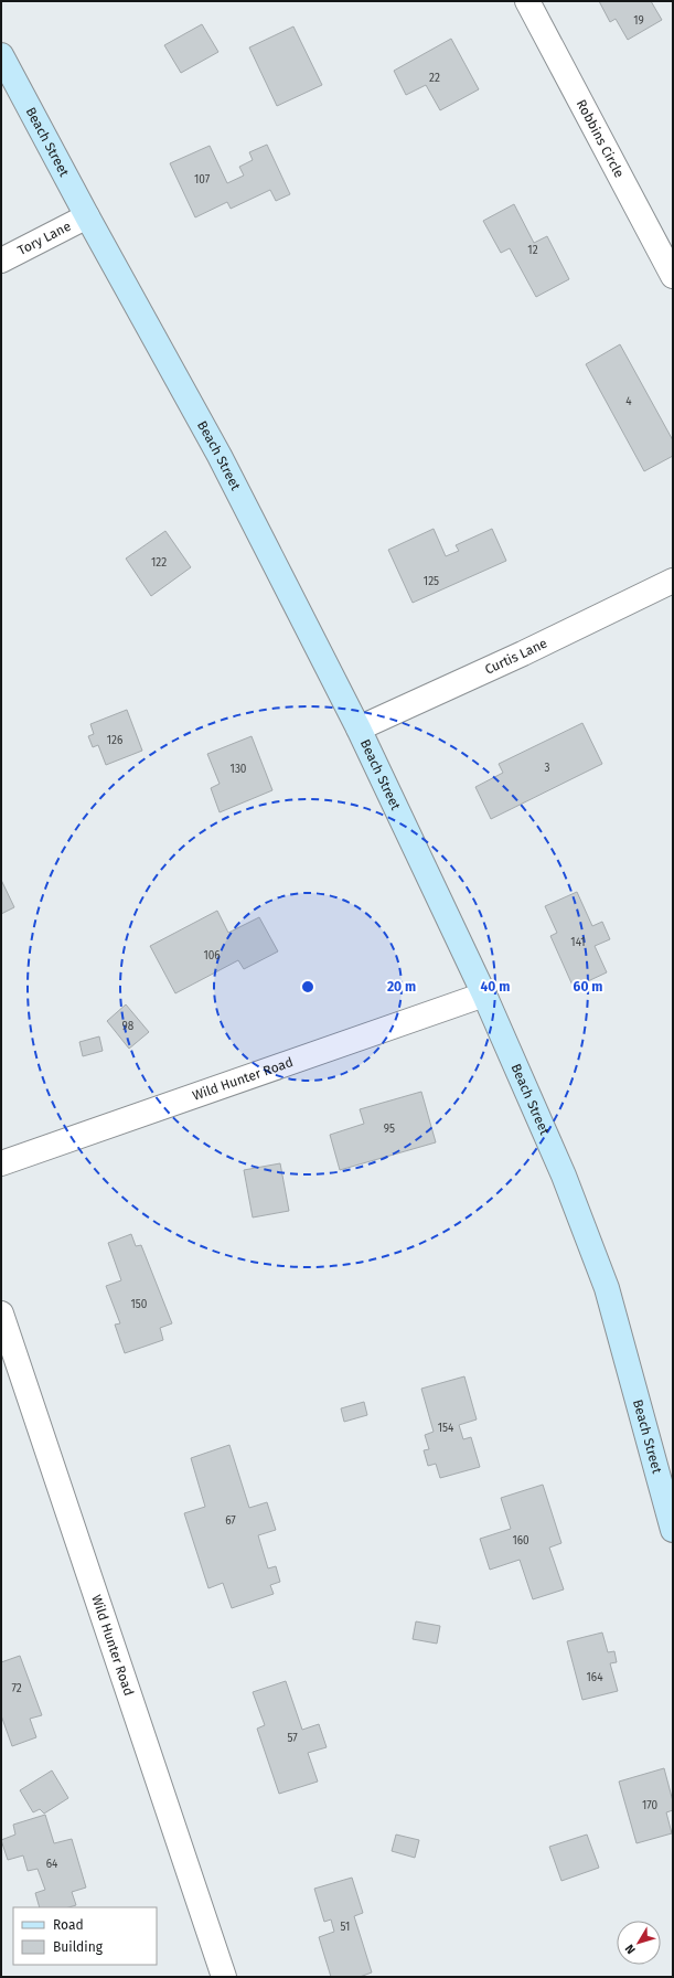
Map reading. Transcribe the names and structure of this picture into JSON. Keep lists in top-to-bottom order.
{
  "streets": {
    "street": [
      "Robbins Circle",
      "Beach Street",
      "Tory Lane",
      "Curtis Lane",
      "Wild Hunter Road"
    ]
  },
  "crossings": [
    ["Beach Street", "Tory Lane"],
    ["Beach Street", "Curtis Lane"],
    ["Beach Street", "Wild Hunter Road"]
  ],
  "house_numbers": [
    "19",
    "22",
    "107",
    "12",
    "4",
    "122",
    "125",
    "126",
    "3",
    "130",
    "141",
    "106",
    "98",
    "95",
    "150",
    "154",
    "67",
    "160",
    "164",
    "72",
    "57",
    "170",
    "64",
    "51"
  ],
  "legend": ["Road", "Building"],
  "north": "bottom left",
  "rings": ["20 m", "40 m", "60 m"]
}
